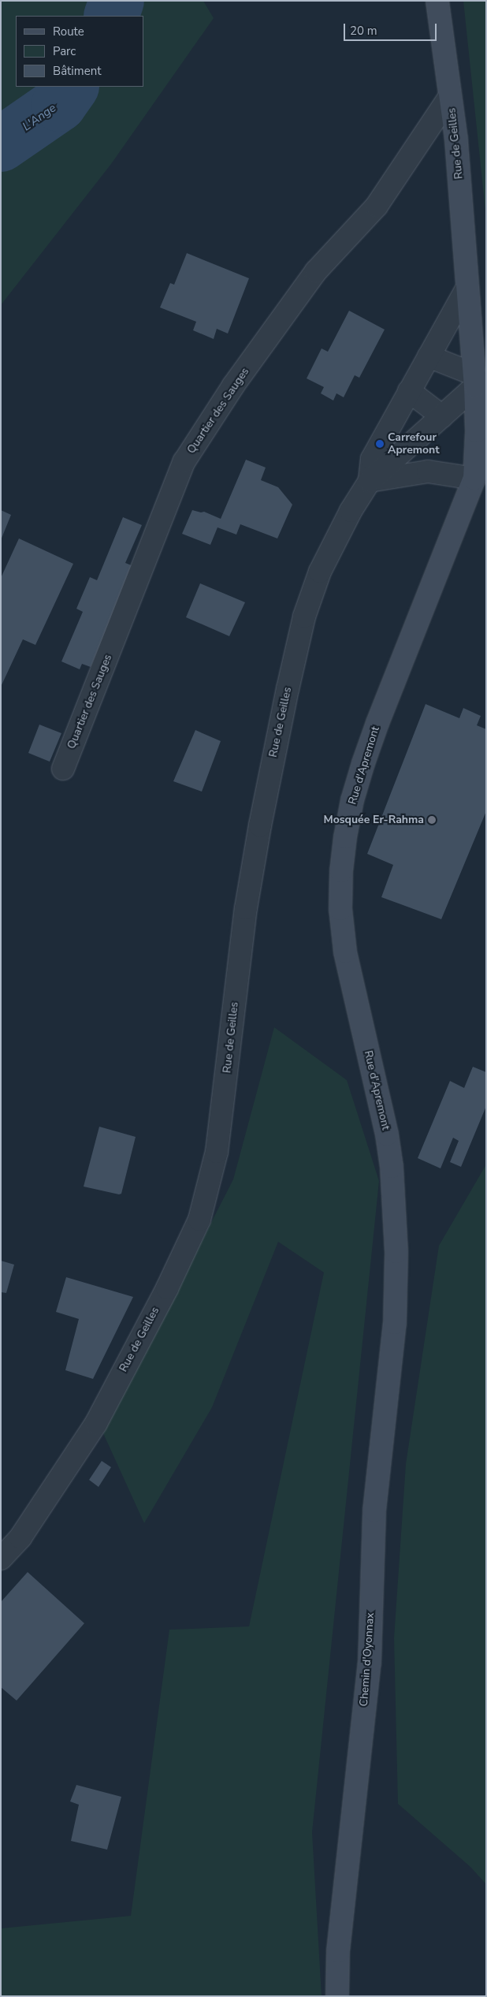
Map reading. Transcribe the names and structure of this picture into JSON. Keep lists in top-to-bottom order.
{
  "streets": {
    "street": [
      "Rue de Geilles",
      "Quartier des Sauges",
      "Rue d'Apremont",
      "Chemin d'Oyonnax"
    ]
  },
  "crossings": [
    ["Rue de Geilles", "Quartier des Sauges"],
    ["Rue de Geilles", "Rue d'Apremont"],
    ["Rue d'Apremont", "Chemin d'Oyonnax"]
  ],
  "water": ["L'Ange"],
  "places": ["Carrefour Apremont", "Mosquée Er-Rahma"],
  "legend": ["Route", "Parc", "Bâtiment"],
  "scale_bar": "20 m"
}
